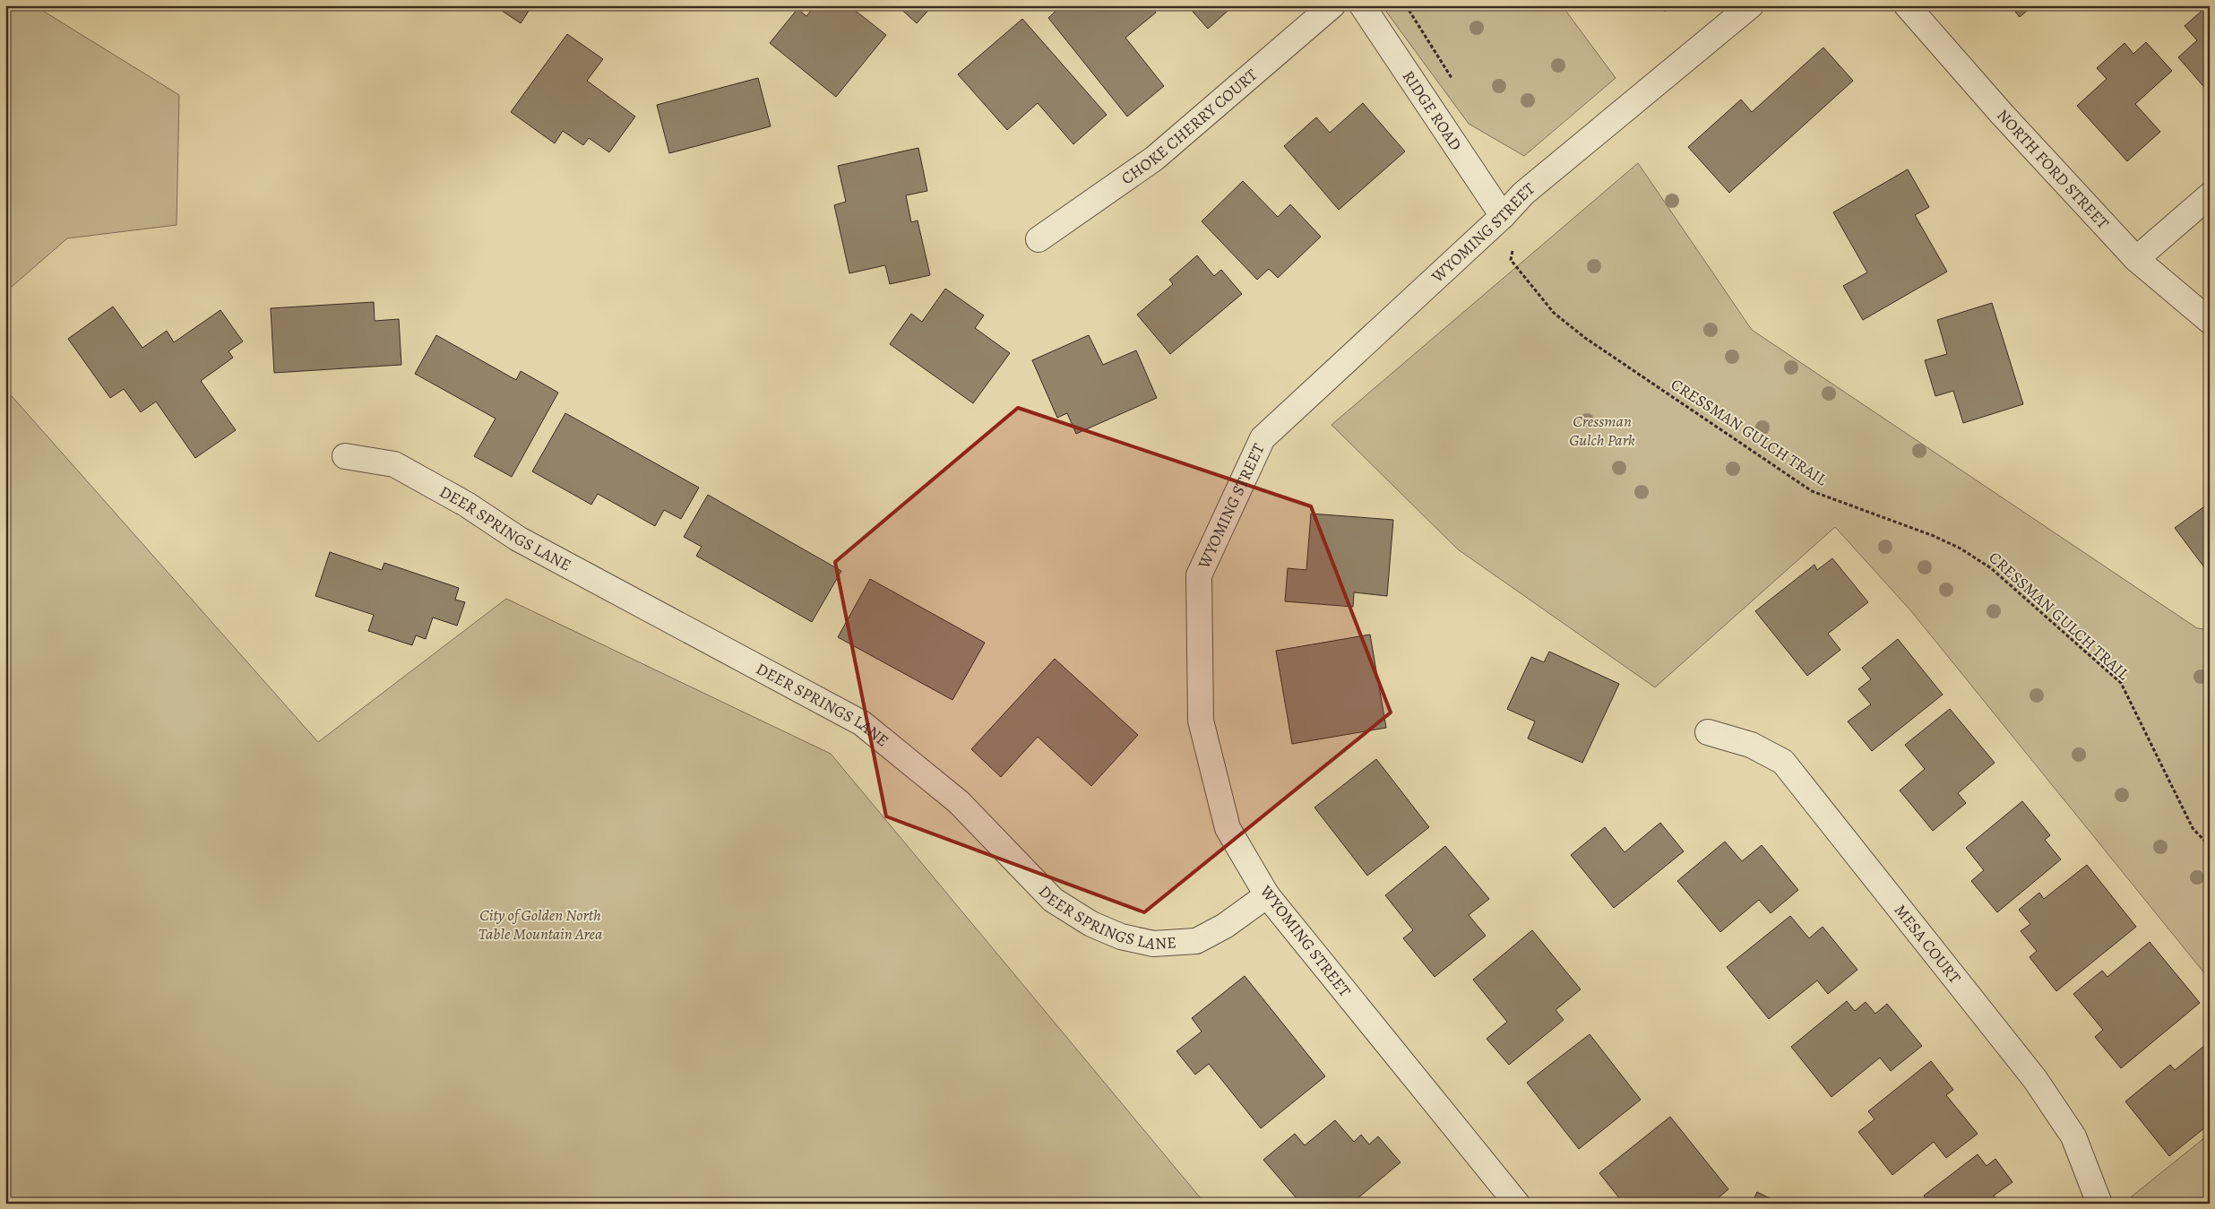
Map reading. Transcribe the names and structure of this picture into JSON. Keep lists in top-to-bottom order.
{
  "streets": {
    "street": [
      "RIDGE ROAD",
      "CHOKE CHERRY COURT",
      "NORTH FORD STREET",
      "WYOMING STREET",
      "DEER SPRINGS LANE",
      "MESA COURT"
    ],
    "path": ["CRESSMAN GULCH TRAIL"]
  },
  "crossings": [
    ["RIDGE ROAD", "WYOMING STREET"],
    ["WYOMING STREET", "DEER SPRINGS LANE"]
  ],
  "parks": ["Cressman Gulch Park", "City of Golden North Table Mountain Area"]
}
